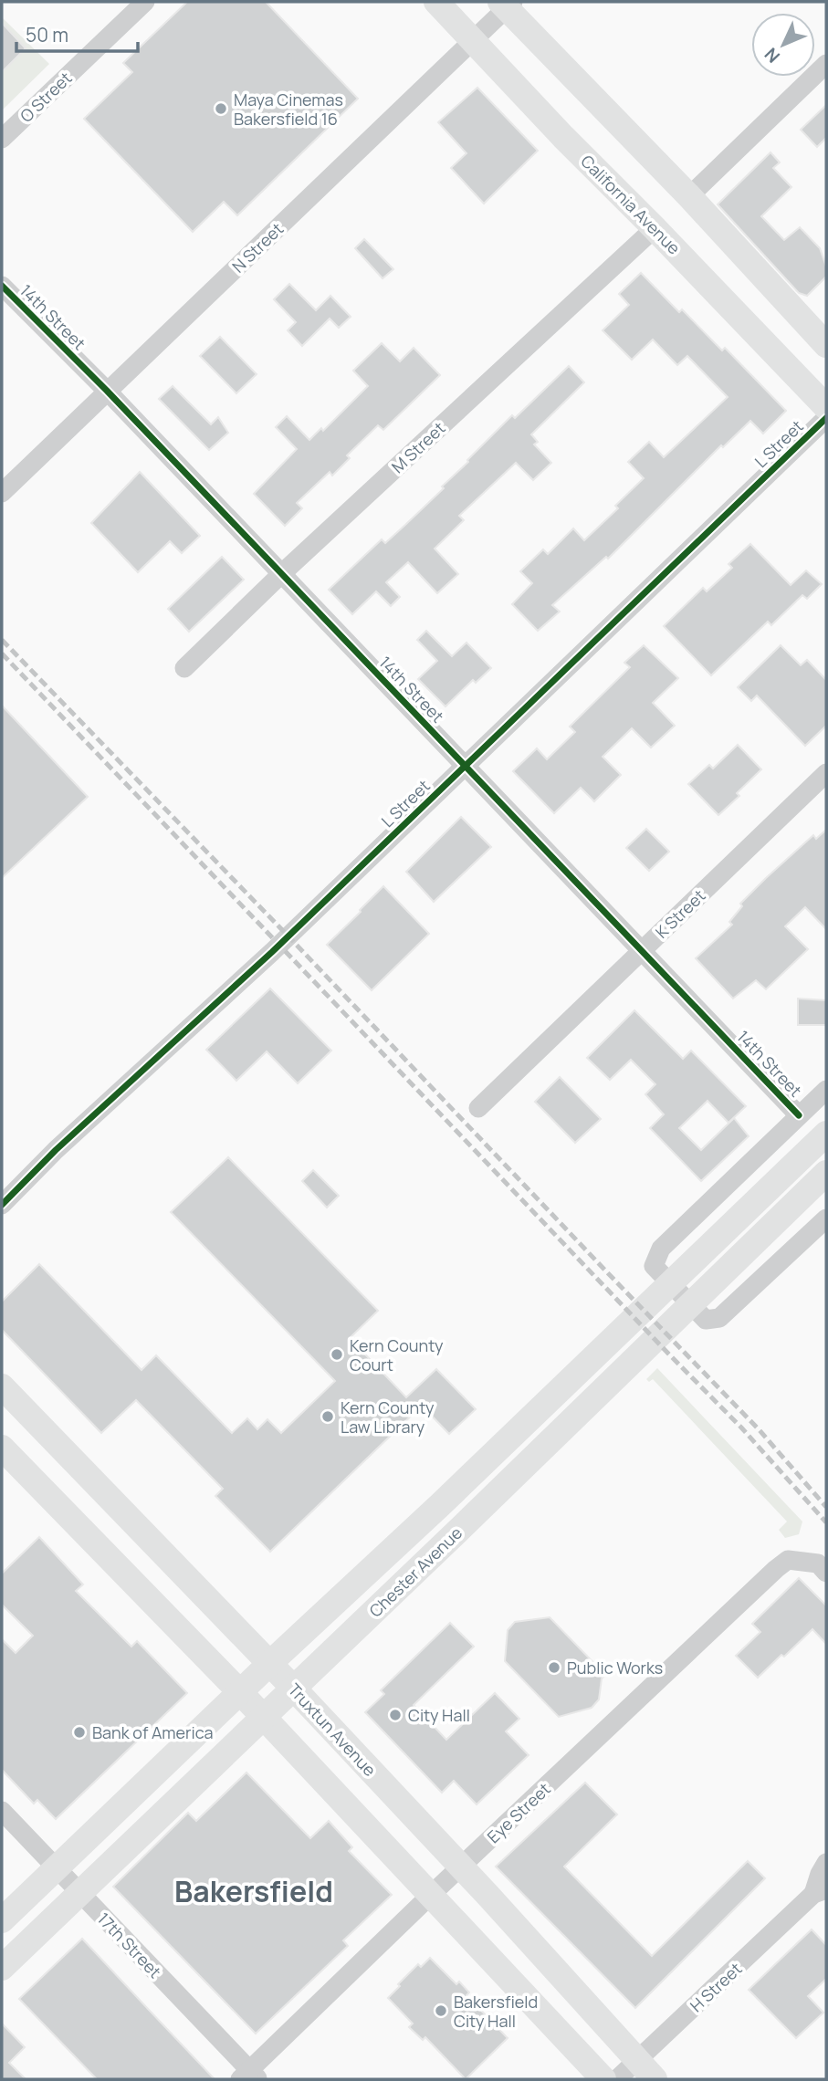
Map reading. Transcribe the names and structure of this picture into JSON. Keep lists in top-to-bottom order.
{
  "streets": {
    "main road": ["California Avenue", "Chester Avenue", "Truxtun Avenue"],
    "street": [
      "O Street",
      "N Street",
      "14th Street",
      "L Street",
      "M Street",
      "K Street",
      "Eye Street",
      "17th Street",
      "H Street"
    ]
  },
  "crossings": [
    ["California Avenue", "N Street"],
    ["California Avenue", "M Street"],
    ["N Street", "14th Street"],
    ["14th Street", "L Street"],
    ["14th Street", "M Street"],
    ["14th Street", "K Street"],
    ["Chester Avenue", "Truxtun Avenue"],
    ["Chester Avenue", "17th Street"],
    ["Truxtun Avenue", "Eye Street"],
    ["Truxtun Avenue", "H Street"],
    ["Eye Street", "17th Street"]
  ],
  "districts": ["Bakersfield"],
  "places": [
    "Maya Cinemas Bakersfield 16",
    "Kern County Court",
    "Kern County Law Library",
    "Public Works",
    "City Hall",
    "Bank of America",
    "Bakersfield City Hall"
  ],
  "scale_bar": "50 m",
  "north": "bottom left"
}
